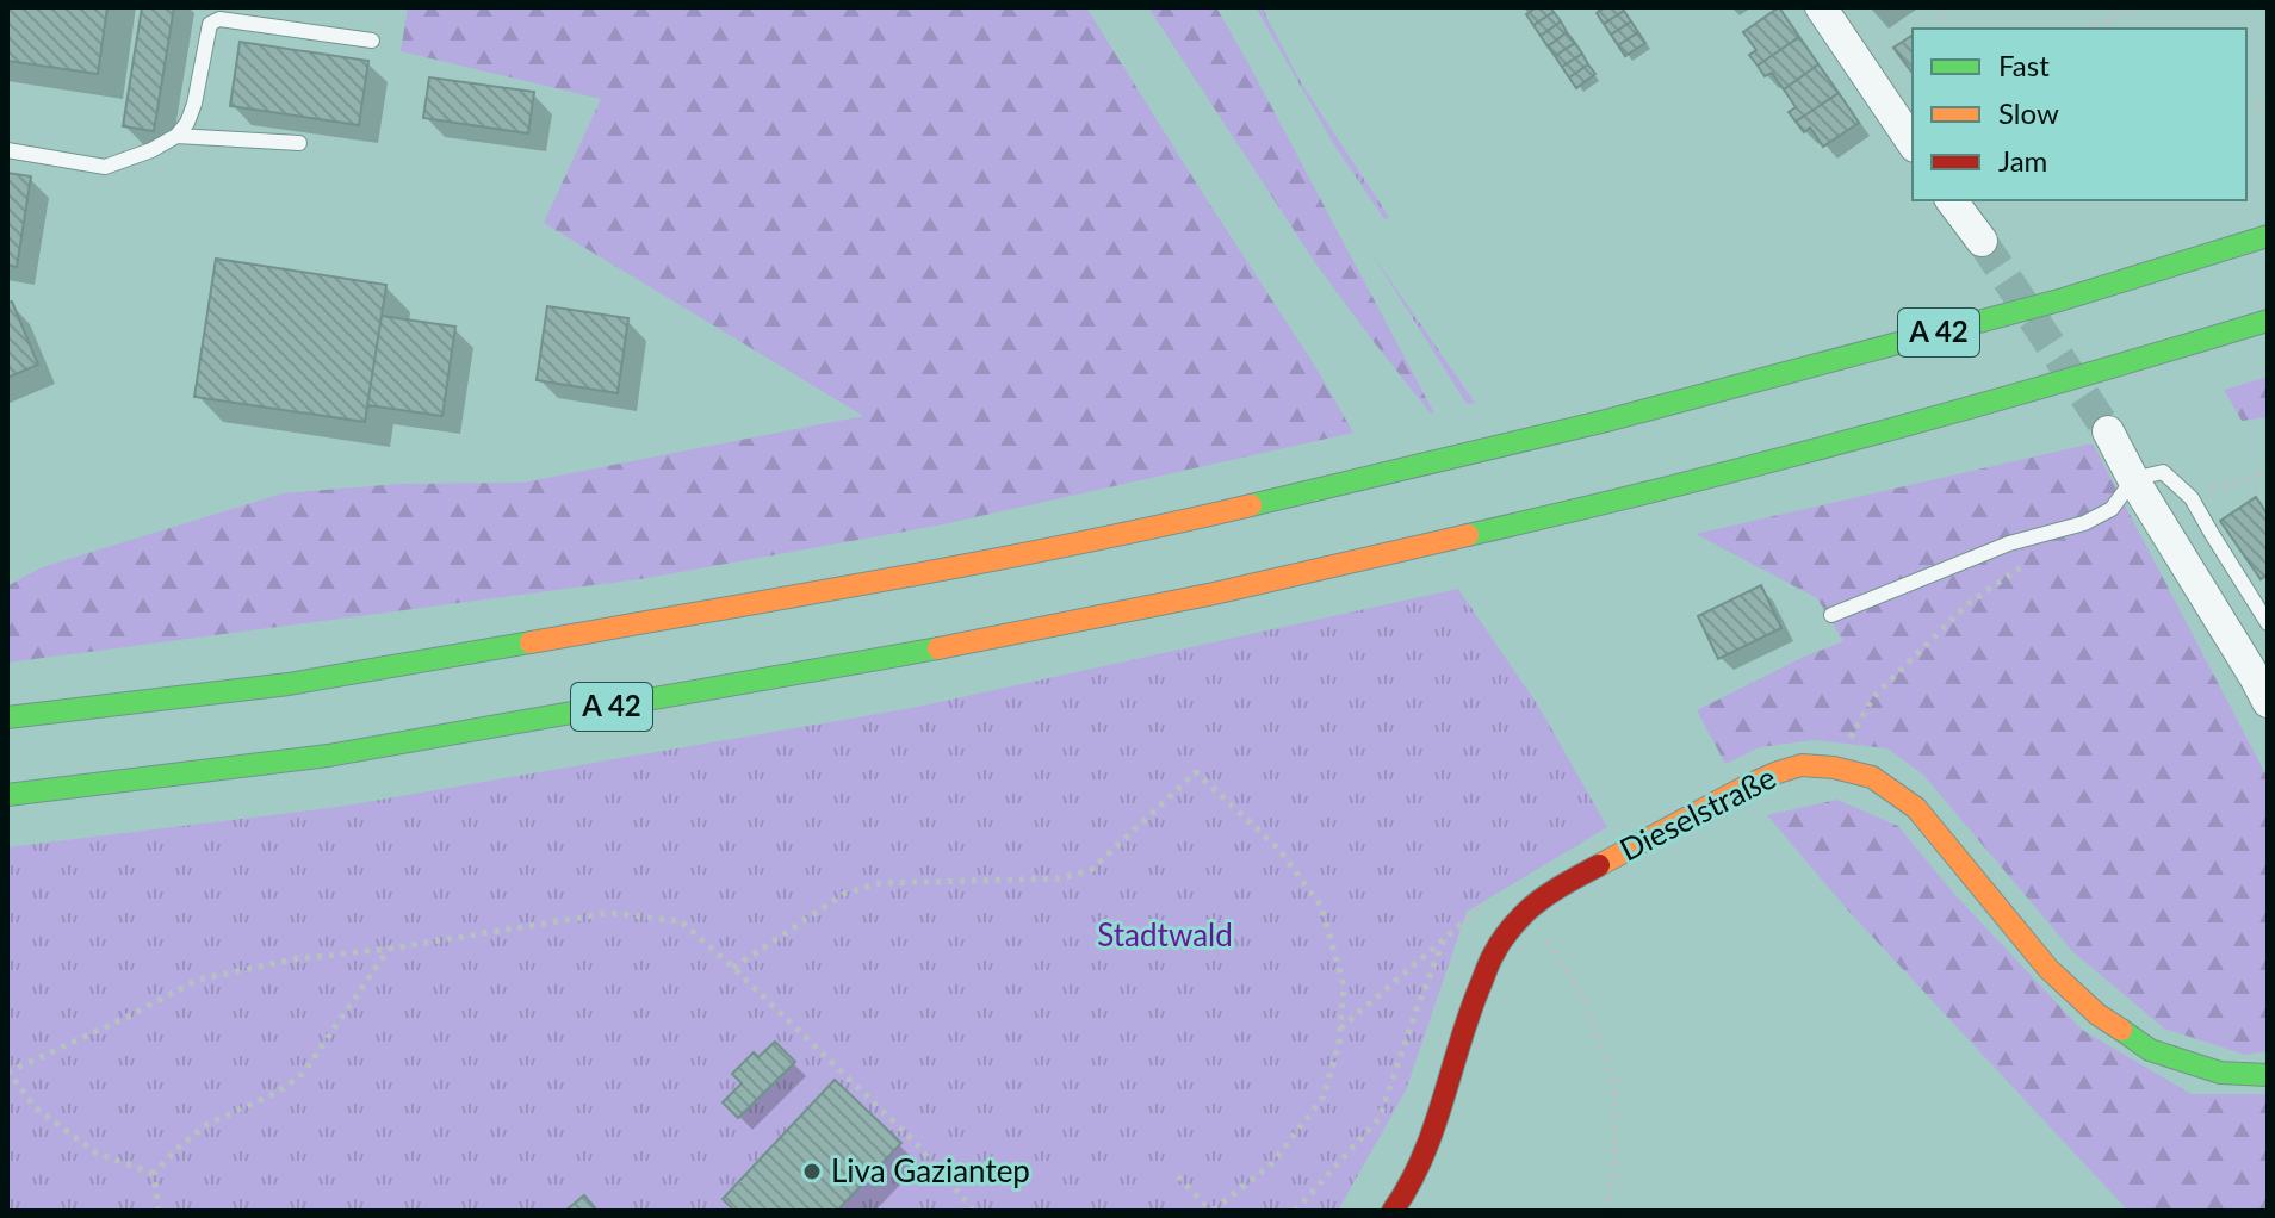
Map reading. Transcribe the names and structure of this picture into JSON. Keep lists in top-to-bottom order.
{
  "streets": {
    "main road": ["A 42", "Dieselstraße"]
  },
  "parks": ["Stadtwald"],
  "places": ["Liva Gaziantep"],
  "legend": ["Fast", "Slow", "Jam"]
}
